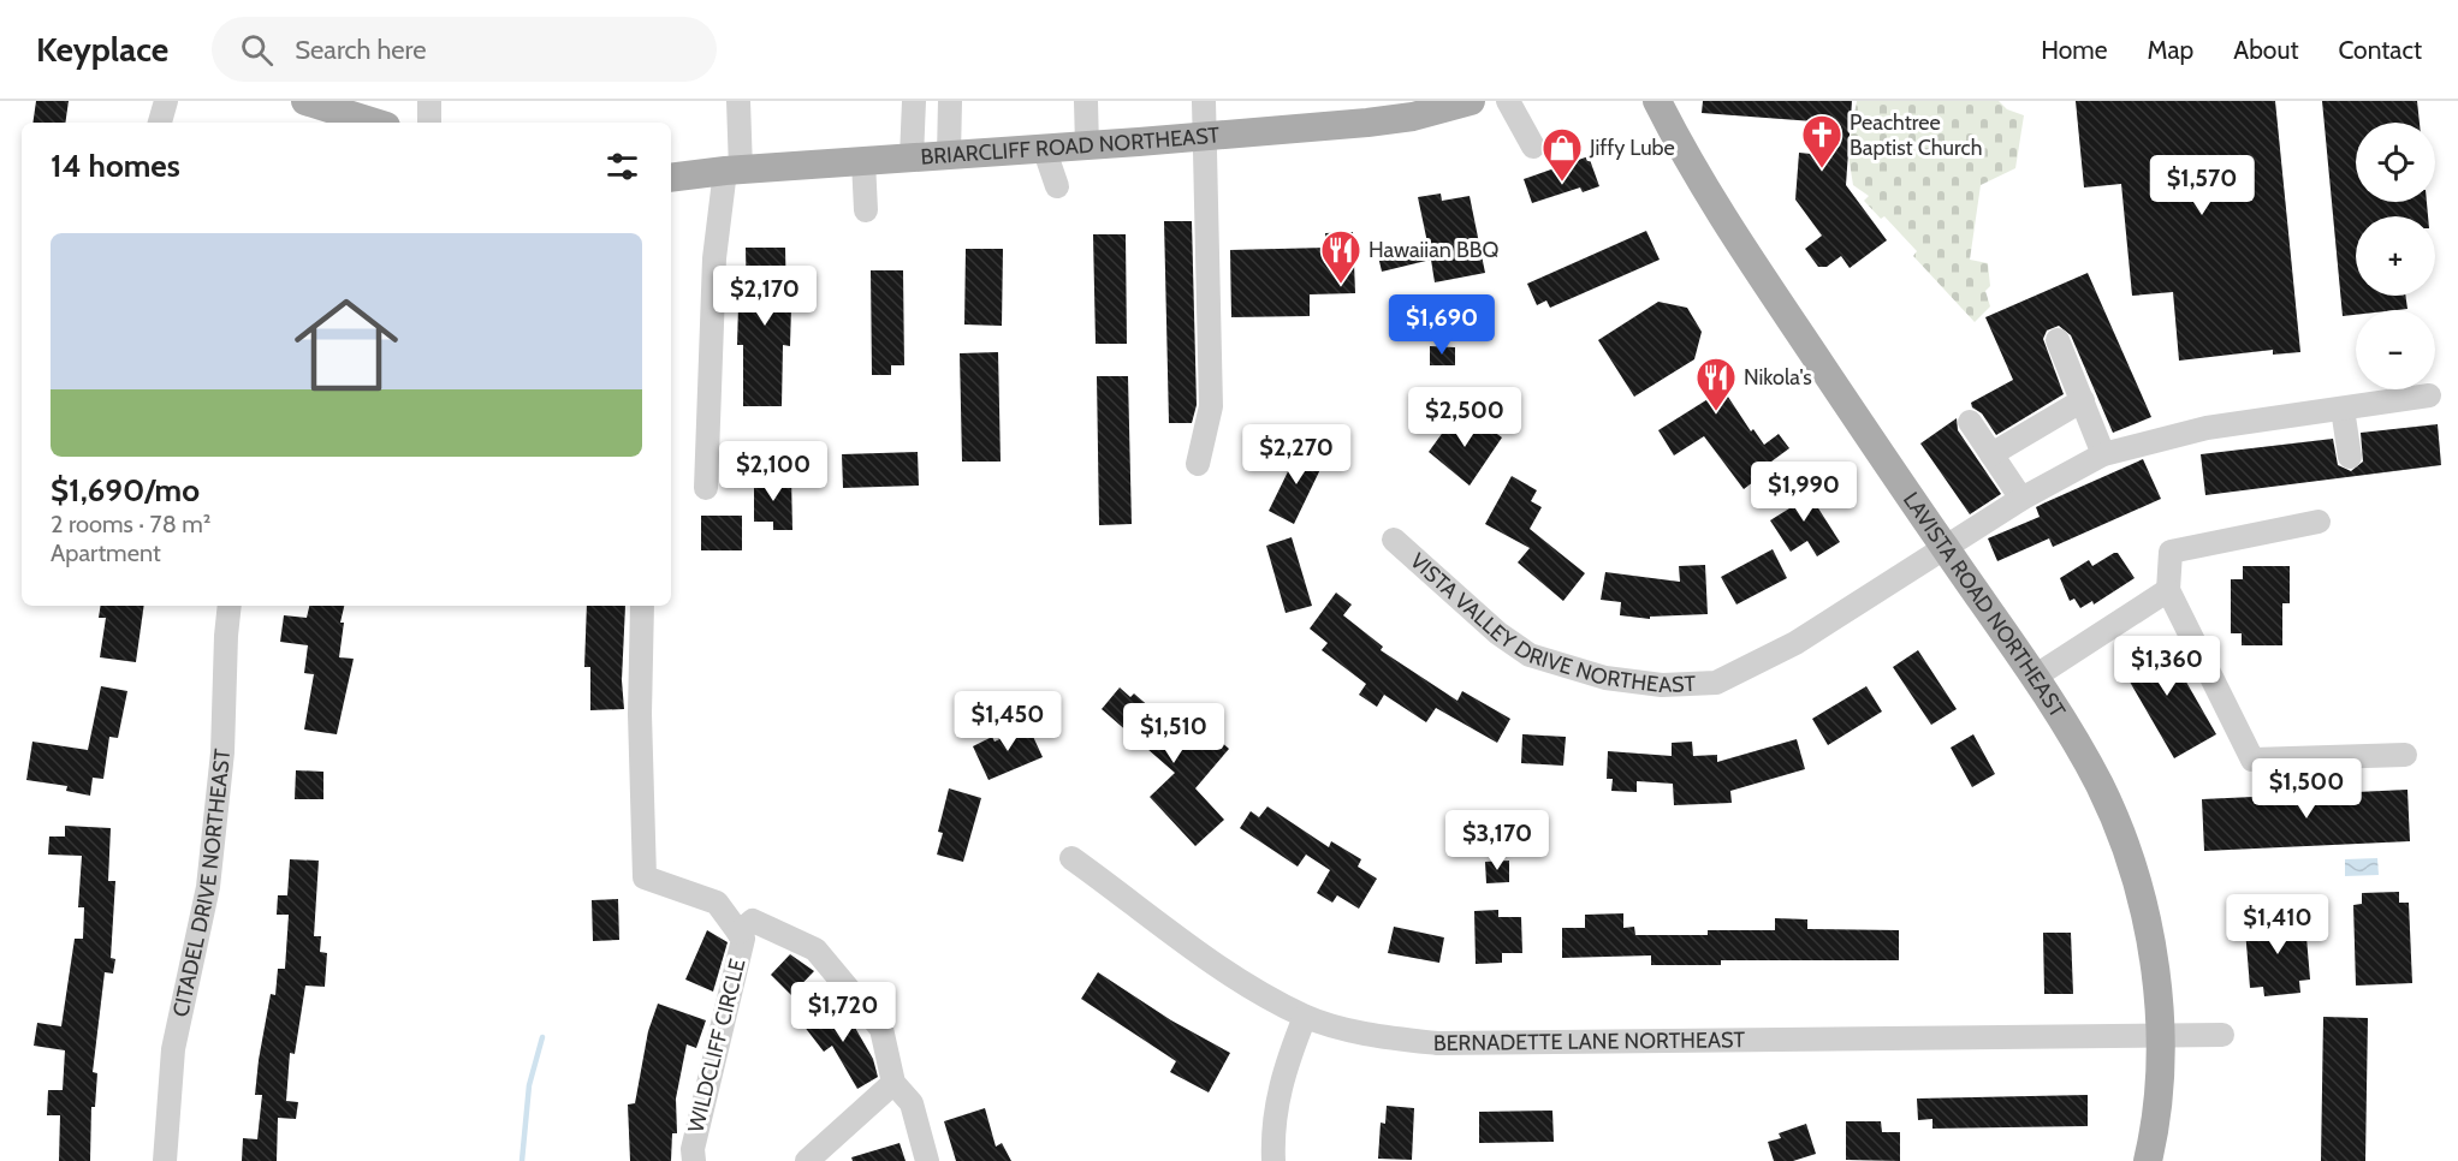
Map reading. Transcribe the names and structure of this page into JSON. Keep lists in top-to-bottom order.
{
  "streets": {
    "main road": ["BRIARCLIFF ROAD NORTHEAST", "LAVISTA ROAD NORTHEAST"],
    "street": [
      "VISTA VALLEY DRIVE NORTHEAST",
      "CITADEL DRIVE NORTHEAST",
      "BERNADETTE LANE NORTHEAST",
      "WILDCLIFF CIRCLE"
    ]
  },
  "crossings": [
    ["LAVISTA ROAD NORTHEAST", "VISTA VALLEY DRIVE NORTHEAST"],
    ["LAVISTA ROAD NORTHEAST", "BERNADETTE LANE NORTHEAST"]
  ],
  "places": {
    "church": ["Peachtree Baptist Church"],
    "shop": ["Jiffy Lube"],
    "restaurant": ["Hawaiian BBQ", "Nikola's"]
  },
  "page": {
    "header": "Keyplace",
    "search": "Search here",
    "nav": [
      "Home",
      "Map",
      "About",
      "Contact"
    ],
    "map_buttons": ["+", "−"],
    "heading": "14 homes",
    "price": [
      "$1,570",
      "$2,170",
      "$1,690",
      "$2,500",
      "$2,270",
      "$2,100",
      "$1,990",
      "$1,360",
      "$1,450",
      "$1,510",
      "$1,500",
      "$3,170",
      "$1,410",
      "$1,720"
    ],
    "list": [
      {
        "name": "$1,690/mo",
        "note": "2 rooms · 78 m² · Apartment"
      }
    ]
  }
}
